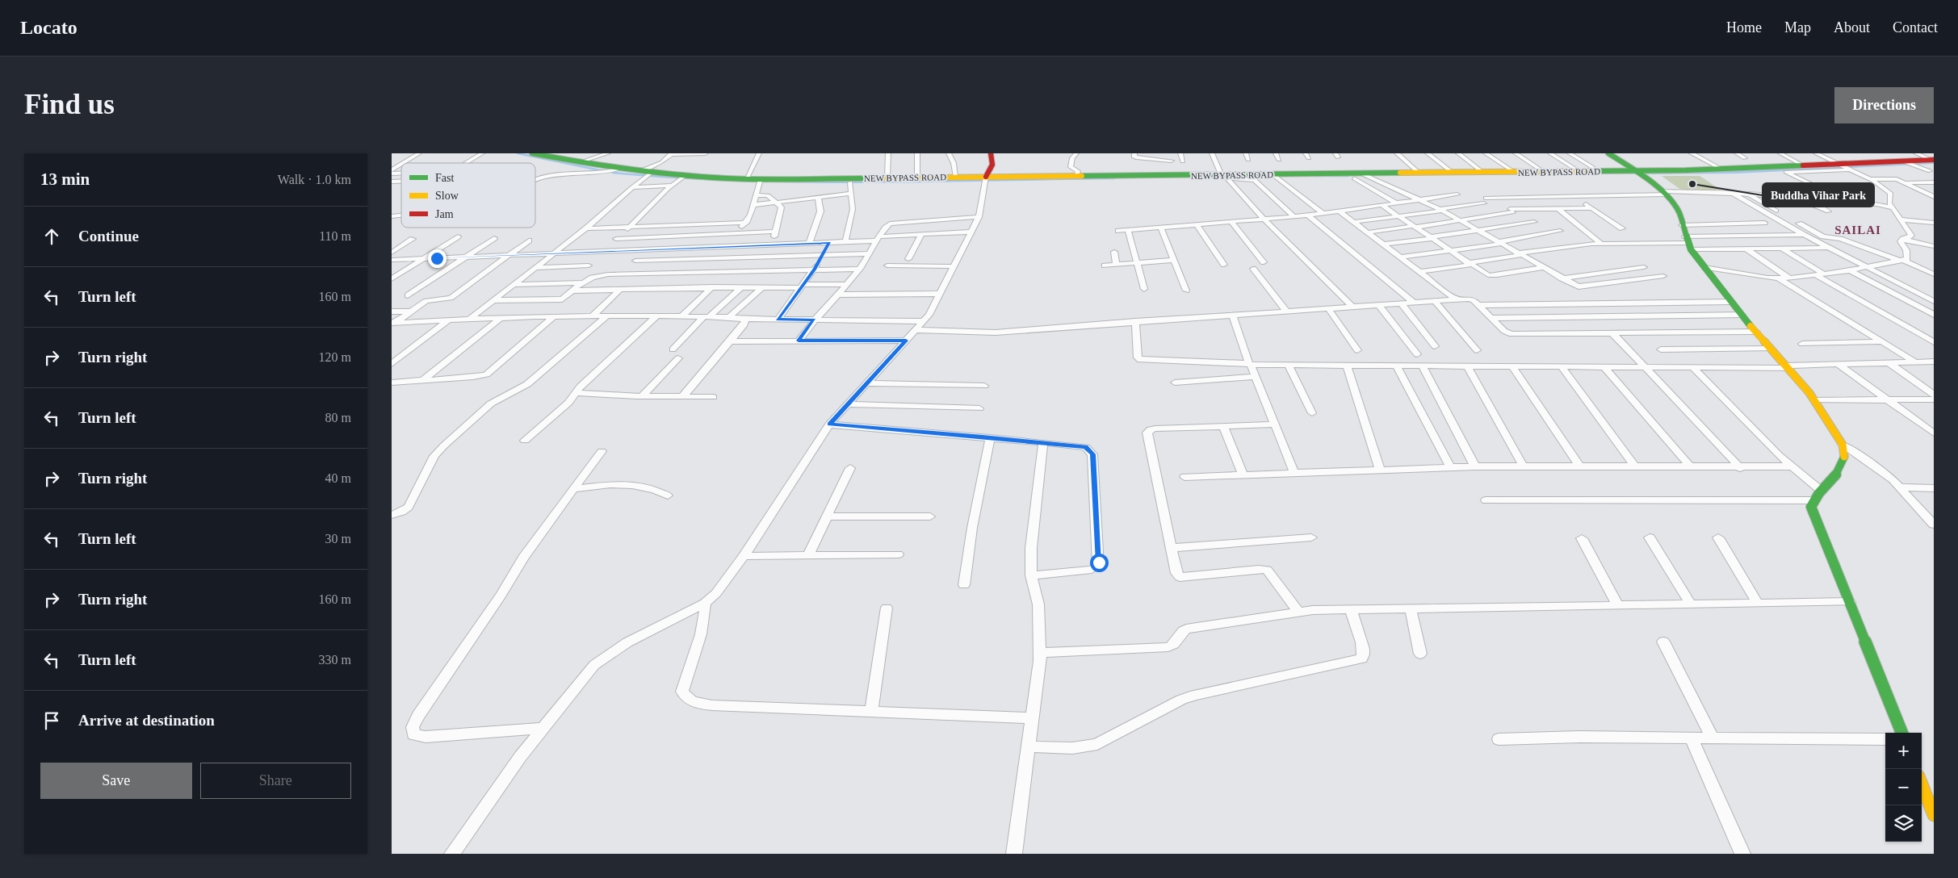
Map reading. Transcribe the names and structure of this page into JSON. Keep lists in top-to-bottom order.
{
  "streets": {
    "main road": ["NEW BYPASS ROAD"]
  },
  "districts": ["SAILAI"],
  "places": ["Buddha Vihar Park"],
  "legend": ["Fast", "Slow", "Jam"],
  "page": {
    "header": "Locato",
    "nav": [
      "Home",
      "Map",
      "About",
      "Contact"
    ],
    "buttons": [
      "Directions",
      ["Save", "Share"]
    ],
    "title": "Find us",
    "heading": ["13 min", "Walk · 1.0 km"],
    "list": [
      ["Continue", "110 m"],
      ["Turn left", "160 m"],
      ["Turn right", "120 m"],
      ["Turn left", "80 m"],
      ["Turn right", "40 m"],
      ["Turn left", "30 m"],
      ["Turn right", "160 m"],
      ["Turn left", "330 m"],
      "Arrive at destination"
    ],
    "map_buttons": ["+", "−"]
  }
}
